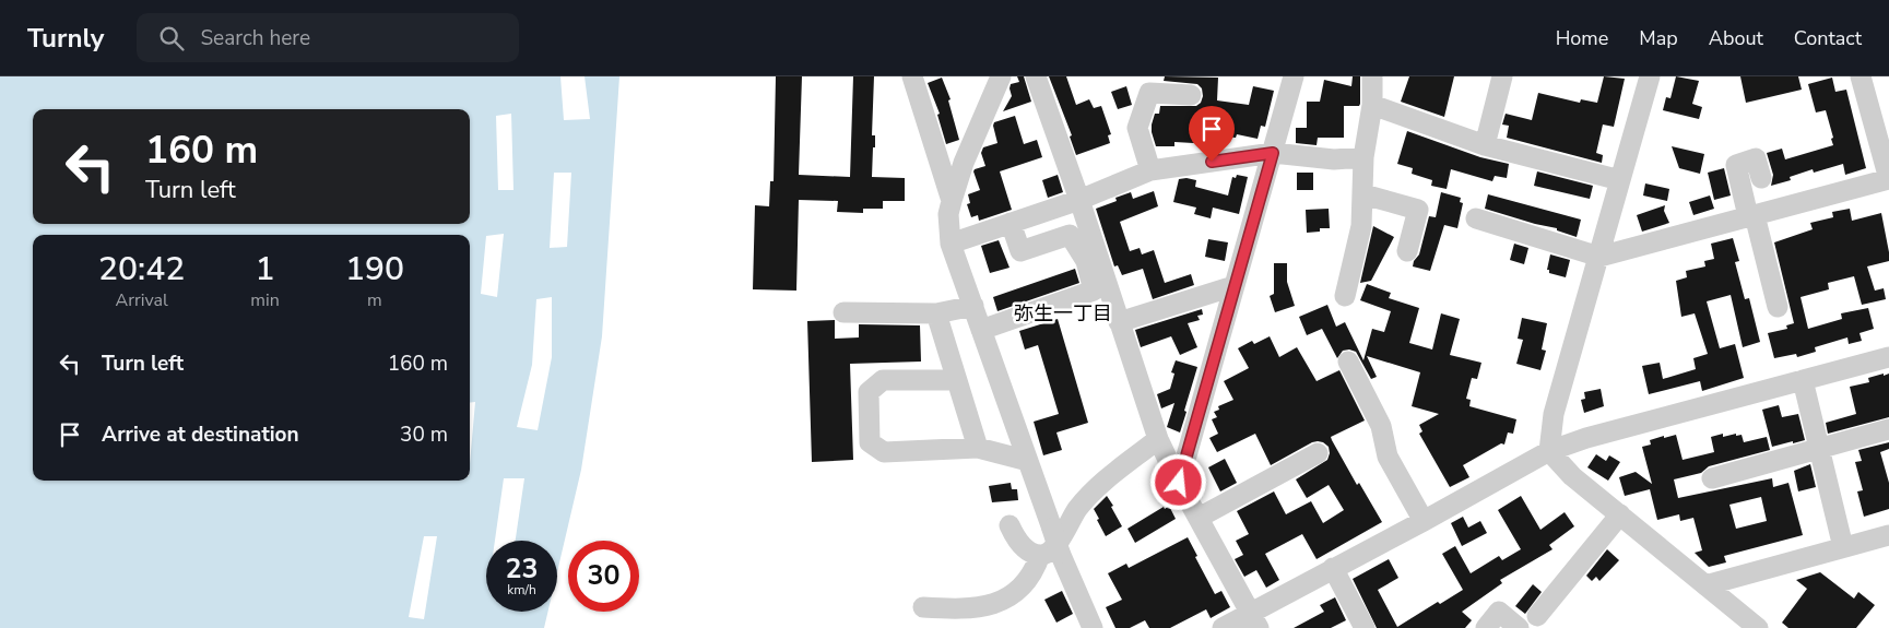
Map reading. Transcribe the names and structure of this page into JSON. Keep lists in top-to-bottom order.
{
  "districts": ["弥生一丁目"],
  "page": {
    "header": "Turnly",
    "search": "Search here",
    "nav": [
      "Home",
      "Map",
      "About",
      "Contact"
    ],
    "turn": ["160 m", "Turn left"],
    "eta": [
      "20:42",
      "Arrival",
      "1",
      "min",
      "190",
      "m"
    ],
    "list": [
      {
        "name": "Turn left",
        "value": "160 m"
      },
      {
        "name": "Arrive at destination",
        "value": "30 m"
      }
    ],
    "speed": "23 km/h",
    "limit": "30"
  }
}
